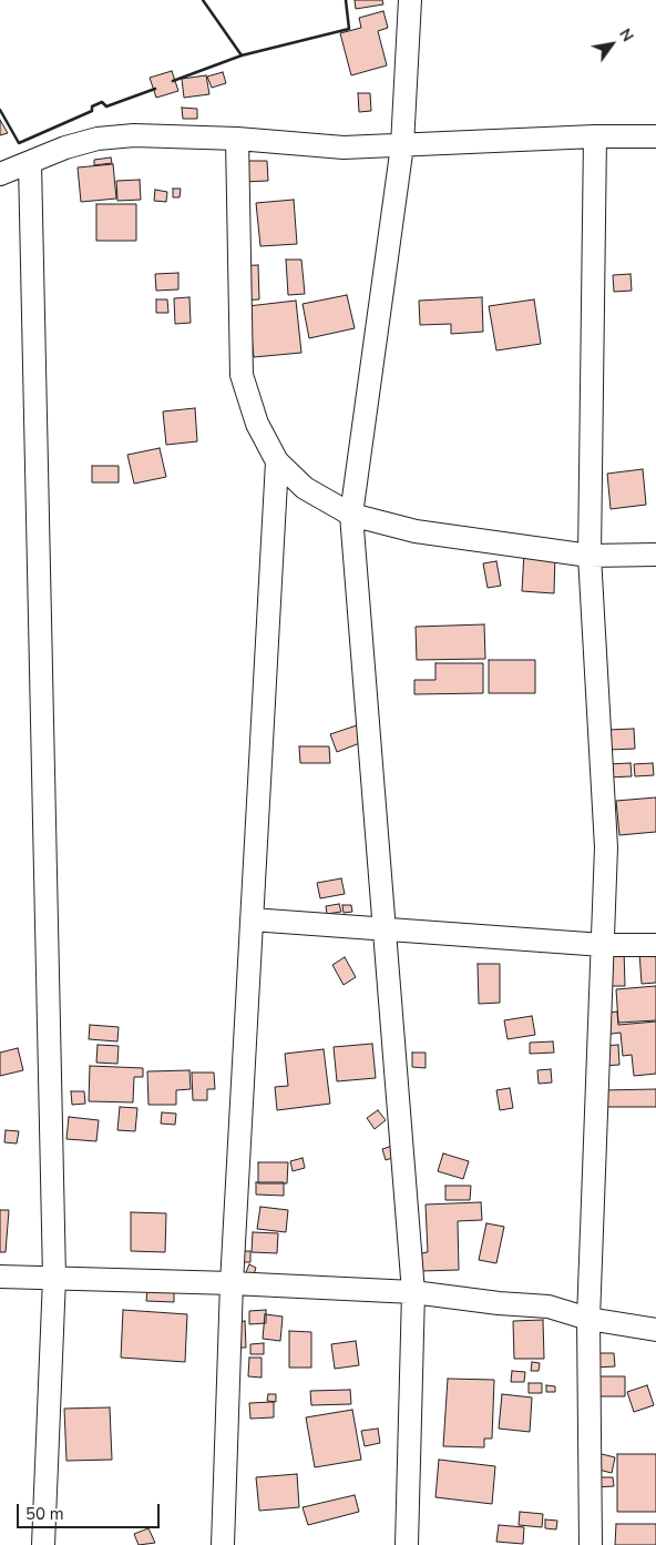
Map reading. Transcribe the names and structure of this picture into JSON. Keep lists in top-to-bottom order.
{
  "scale_bar": "50 m",
  "north": "top right"
}
